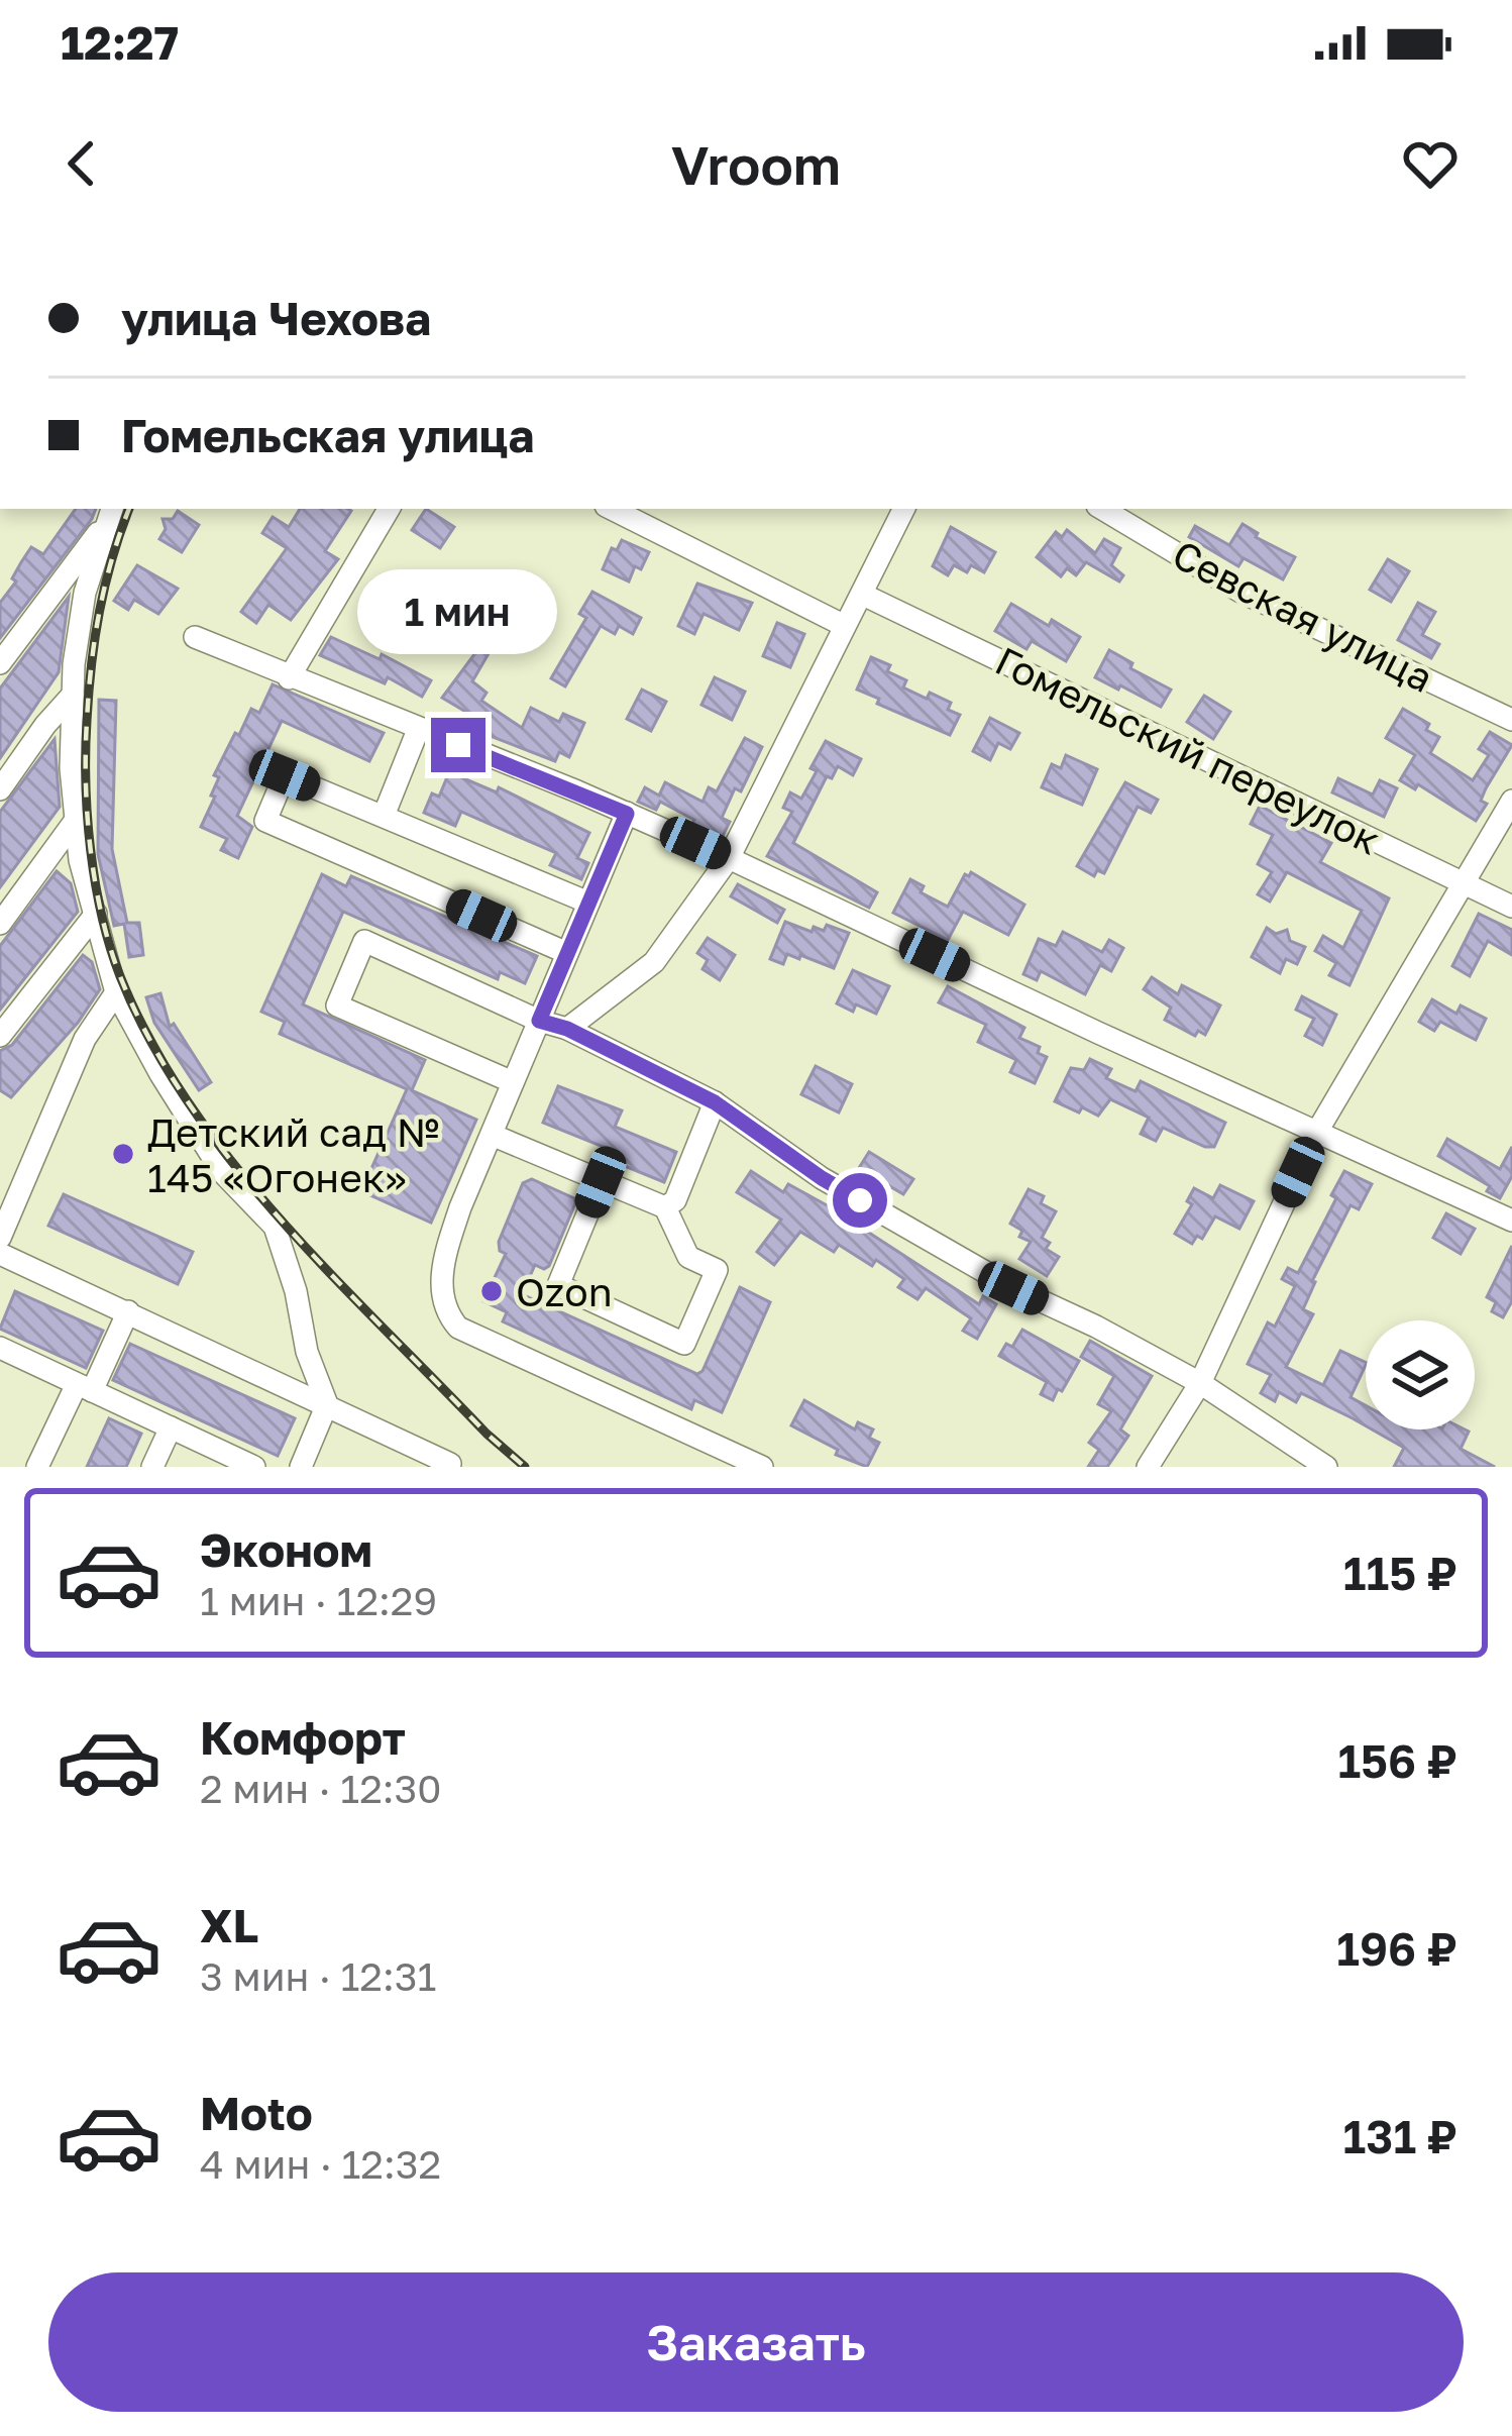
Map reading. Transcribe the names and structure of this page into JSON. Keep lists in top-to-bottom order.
{
  "streets": {
    "street": ["Севская улица", "Гомельский переулок"]
  },
  "places": ["Детский сад № 145 «Огонек»", "Ozon"],
  "page": {
    "status": "12:27",
    "header": "Vroom",
    "banner": ["улица Чехова", "Гомельская улица"],
    "bubble": "1 мин",
    "list": [
      {
        "name": "Эконом",
        "note": "1 мин · 12:29",
        "value": "115 ₽"
      },
      {
        "name": "Комфорт",
        "note": "2 мин · 12:30",
        "value": "156 ₽"
      },
      {
        "name": "XL",
        "note": "3 мин · 12:31",
        "value": "196 ₽"
      },
      {
        "name": "Moto",
        "note": "4 мин · 12:32",
        "value": "131 ₽"
      }
    ],
    "buttons": "Заказать"
  }
}
